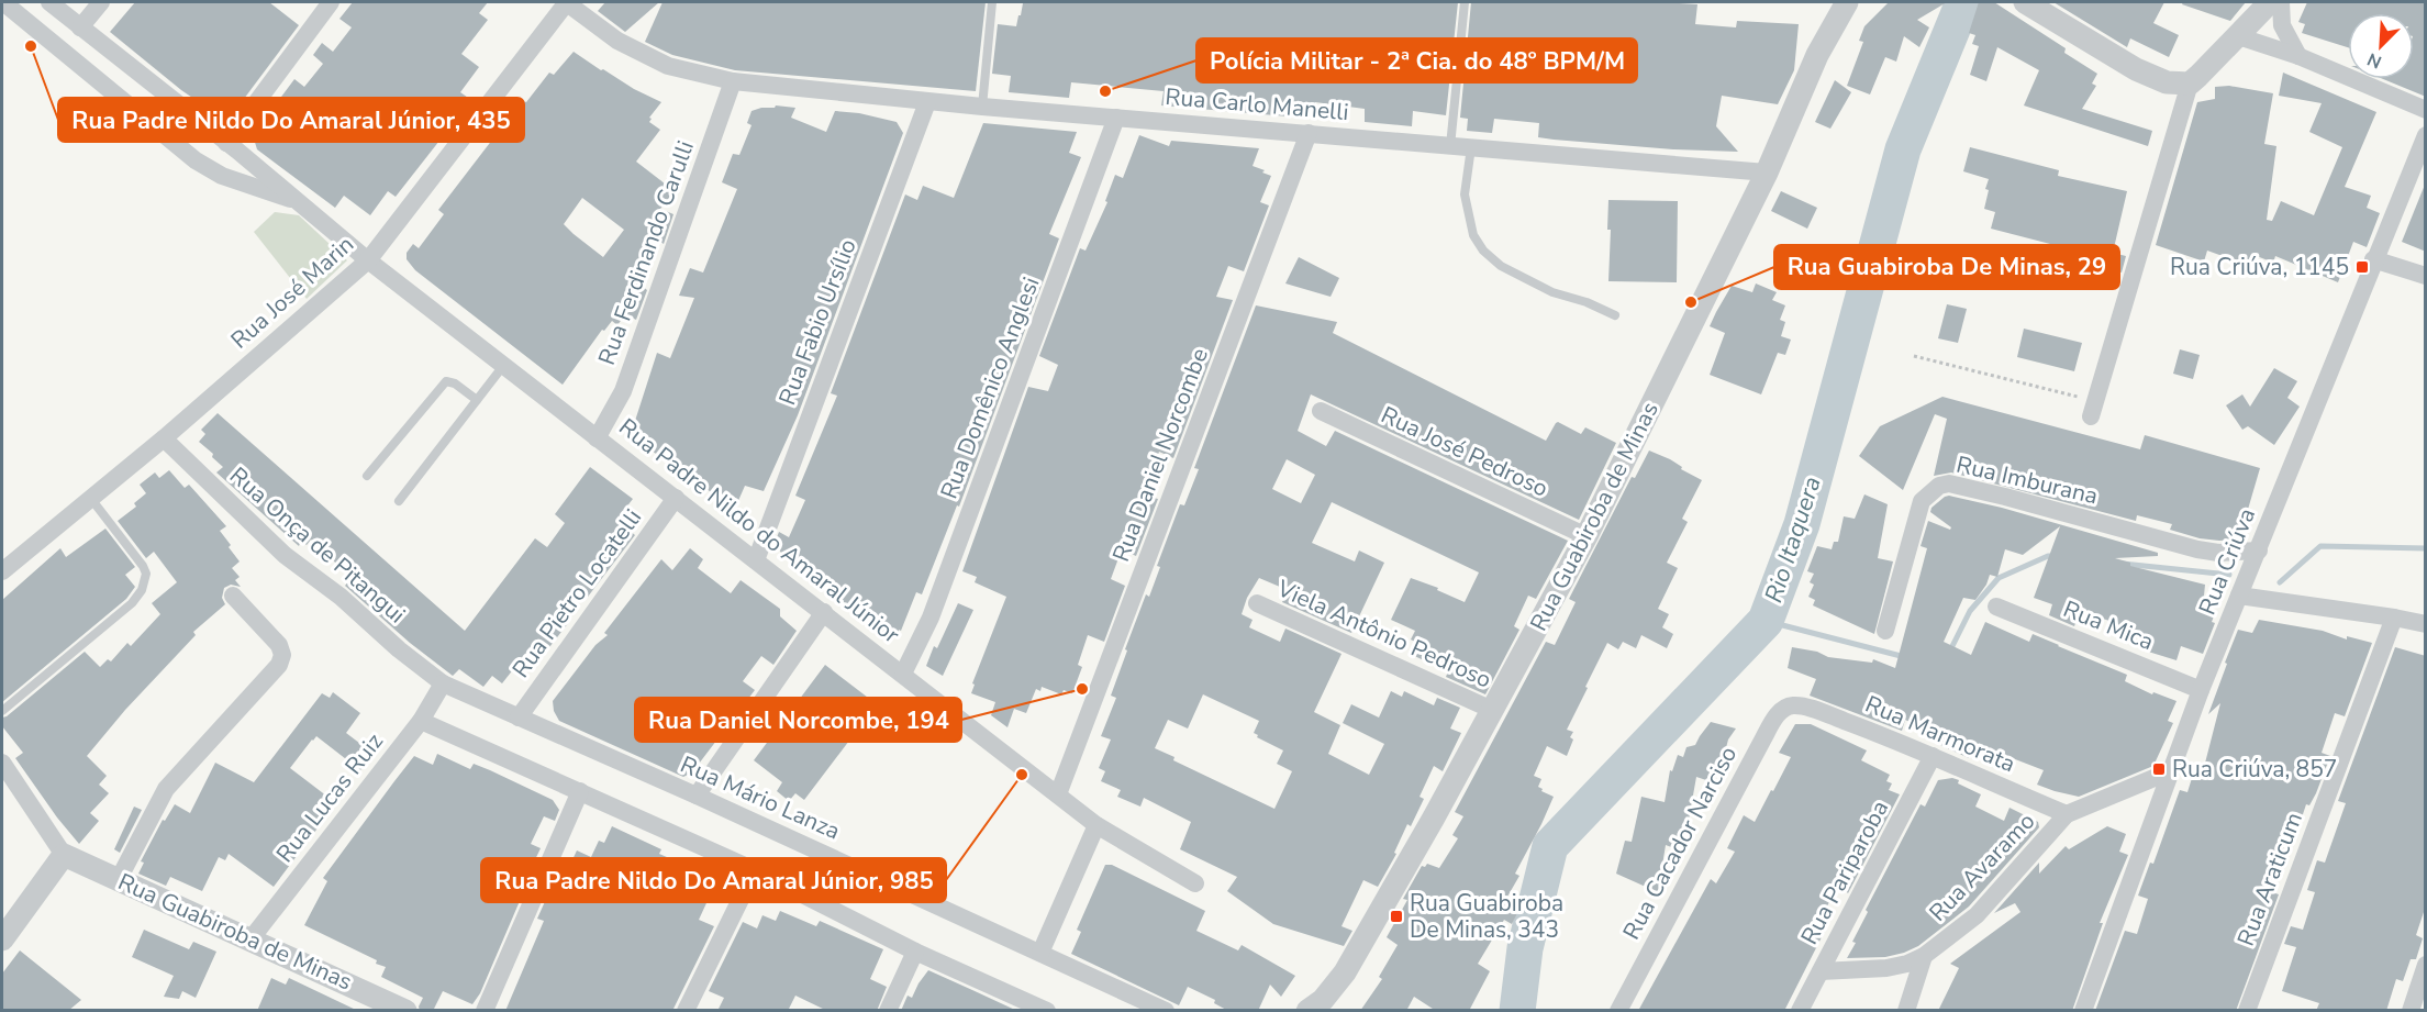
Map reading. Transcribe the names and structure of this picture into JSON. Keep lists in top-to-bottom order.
{
  "streets": {
    "street": [
      "Rua Carlo Manelli",
      "Rua Ferdinando Carulli",
      "Rua José Marin",
      "Rua Fabio Ursílio",
      "Rua Domênico Anglesi",
      "Rua José Pedroso",
      "Rua Daniel Norcombe",
      "Rua Imburana",
      "Rua Guabiroba de Minas",
      "Rua Padre Nildo do Amaral Júnior",
      "Rua Onça de Pitangui",
      "Rua Criúva",
      "Rua Pietro Locatelli",
      "Rua Mica",
      "Viela Antônio Pedroso",
      "Rua Marmorata",
      "Rua Lucas Ruiz",
      "Rua Mário Lanza",
      "Rua Cacador Narciso",
      "Rua Avaramo",
      "Rua Pariparoba",
      "Rua Araticum"
    ]
  },
  "crossings": [
    ["Rua Carlo Manelli", "Rua Ferdinando Carulli"],
    ["Rua Carlo Manelli", "Rua José Marin"],
    ["Rua Carlo Manelli", "Rua Fabio Ursílio"],
    ["Rua Carlo Manelli", "Rua Domênico Anglesi"],
    ["Rua Carlo Manelli", "Rua Daniel Norcombe"],
    ["Rua Carlo Manelli", "Rua Guabiroba de Minas"],
    ["Rua Ferdinando Carulli", "Rua Padre Nildo do Amaral Júnior"],
    ["Rua José Marin", "Rua Padre Nildo do Amaral Júnior"],
    ["Rua José Marin", "Rua Onça de Pitangui"],
    ["Rua Fabio Ursílio", "Rua Padre Nildo do Amaral Júnior"],
    ["Rua Domênico Anglesi", "Rua Padre Nildo do Amaral Júnior"],
    ["Rua José Pedroso", "Rua Guabiroba de Minas"],
    ["Rua Daniel Norcombe", "Rua Padre Nildo do Amaral Júnior"],
    ["Rua Imburana", "Rua Criúva"],
    ["Rua Guabiroba de Minas", "Viela Antônio Pedroso"],
    ["Rua Guabiroba de Minas", "Rua Lucas Ruiz"],
    ["Rua Padre Nildo do Amaral Júnior", "Rua Pietro Locatelli"],
    ["Rua Onça de Pitangui", "Rua Lucas Ruiz"],
    ["Rua Onça de Pitangui", "Rua Mário Lanza"],
    ["Rua Criúva", "Rua Mica"],
    ["Rua Criúva", "Rua Avaramo"],
    ["Rua Pietro Locatelli", "Rua Mário Lanza"],
    ["Rua Marmorata", "Rua Cacador Narciso"],
    ["Rua Marmorata", "Rua Avaramo"],
    ["Rua Marmorata", "Rua Pariparoba"],
    ["Rua Lucas Ruiz", "Rua Mário Lanza"],
    ["Rua Avaramo", "Rua Pariparoba"]
  ],
  "water": ["Rio Itaquera"],
  "places": {
    "other": [
      "Rua Padre Nildo Do Amaral Júnior, 435",
      "Polícia Militar - 2ª Cia. do 48º BPM/M",
      "Rua Guabiroba De Minas, 29",
      "Rua Daniel Norcombe, 194",
      "Rua Padre Nildo Do Amaral Júnior, 985"
    ],
    "transit": ["Rua Criúva, 1145", "Rua Criúva, 857", "Rua Guabiroba De Minas, 343"]
  },
  "north": "bottom left"
}
